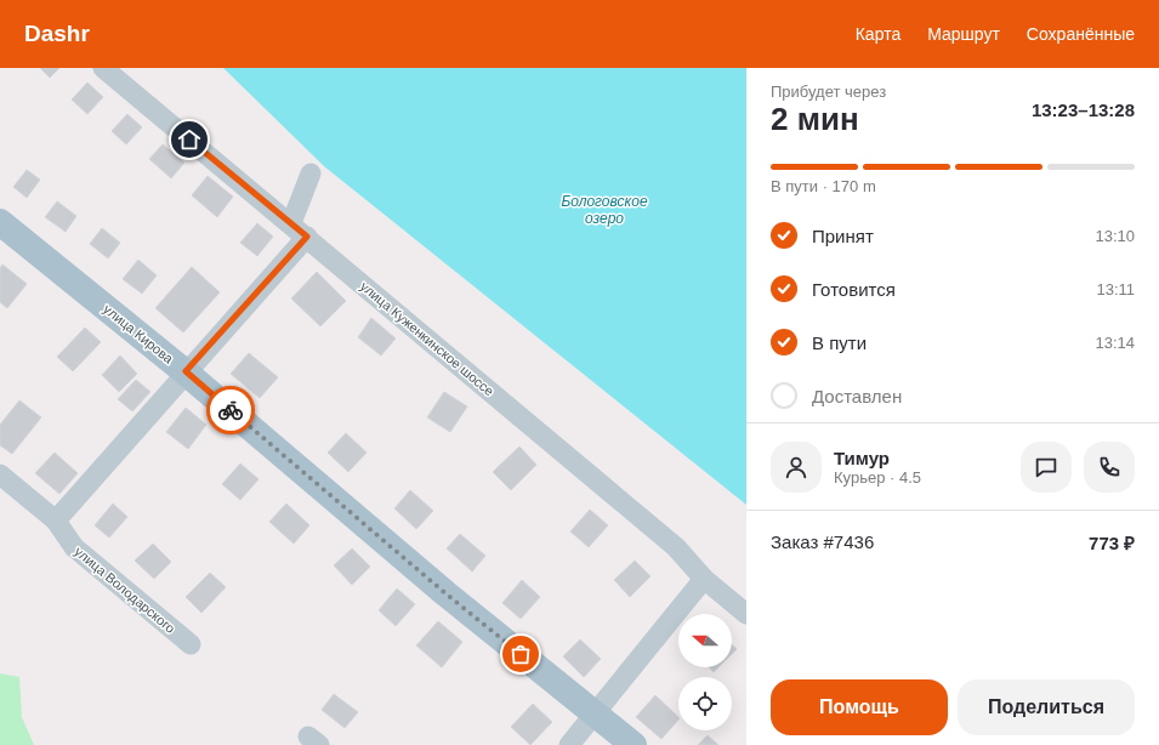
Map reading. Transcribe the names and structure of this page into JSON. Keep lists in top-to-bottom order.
{
  "streets": {
    "main road": ["улица Кирова"],
    "street": ["улица Куженкинское шоссе", "улица Володарского"]
  },
  "water": ["Бологовское озеро"],
  "north": "left",
  "page": {
    "header": "Dashr",
    "nav": ["Карта", "Маршрут", "Сохранённые"],
    "heading": ["2 мин", "Прибудет через", "13:23–13:28"],
    "panel": [
      "Тимур",
      "Курьер · 4.5",
      "Заказ #7436",
      "773 ₽"
    ],
    "bar": "В пути · 170 m",
    "list": [
      ["Принят", "13:10"],
      ["Готовится", "13:11"],
      ["В пути", "13:14"],
      "Доставлен"
    ],
    "buttons": ["Помощь", "Поделиться"]
  }
}
